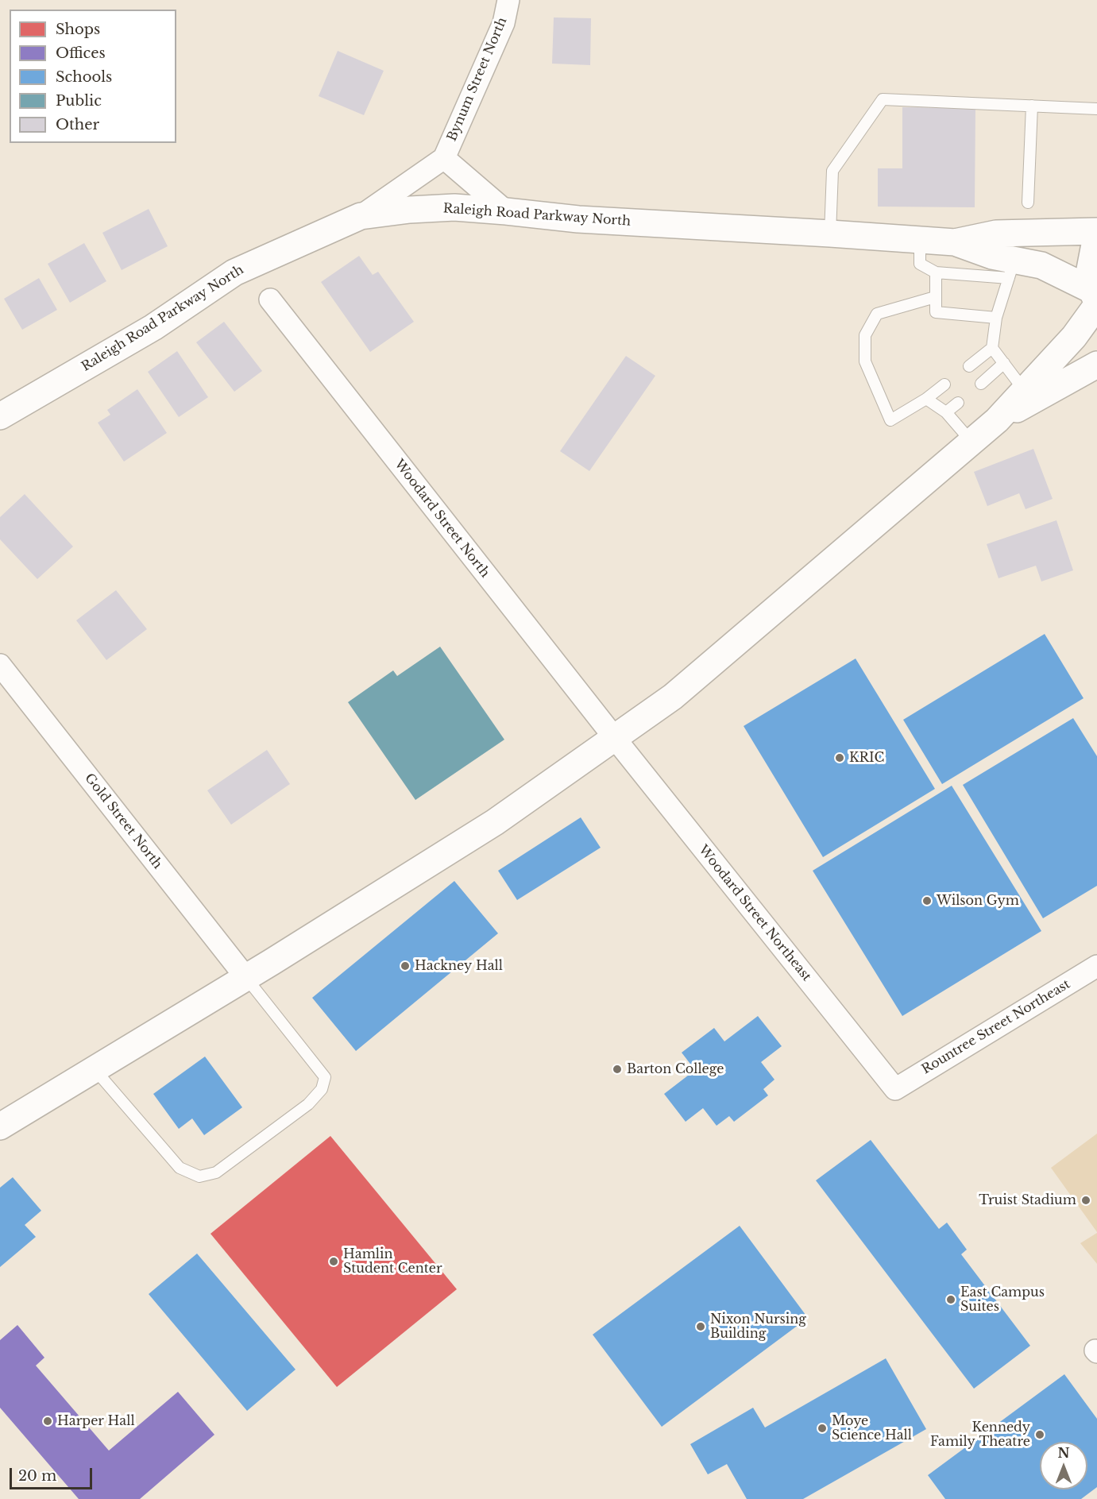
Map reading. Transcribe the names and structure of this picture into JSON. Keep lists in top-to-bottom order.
{
  "streets": {
    "street": [
      "Bynum Street North",
      "Raleigh Road Parkway North",
      "Woodard Street North",
      "Gold Street North",
      "Woodard Street Northeast",
      "Rountree Street Northeast"
    ]
  },
  "crossings": [
    ["Bynum Street North", "Raleigh Road Parkway North"],
    ["Woodard Street North", "Woodard Street Northeast"],
    ["Woodard Street Northeast", "Rountree Street Northeast"]
  ],
  "places": [
    "KRIC",
    "Wilson Gym",
    "Hackney Hall",
    "Barton College",
    "Truist Stadium",
    "Hamlin Student Center",
    "East Campus Suites",
    "Nixon Nursing Building",
    "Harper Hall",
    "Moye Science Hall",
    "Kennedy Family Theatre"
  ],
  "legend": [
    "Shops",
    "Offices",
    "Schools",
    "Public",
    "Other"
  ],
  "scale_bar": "20 m",
  "north": "top"
}
